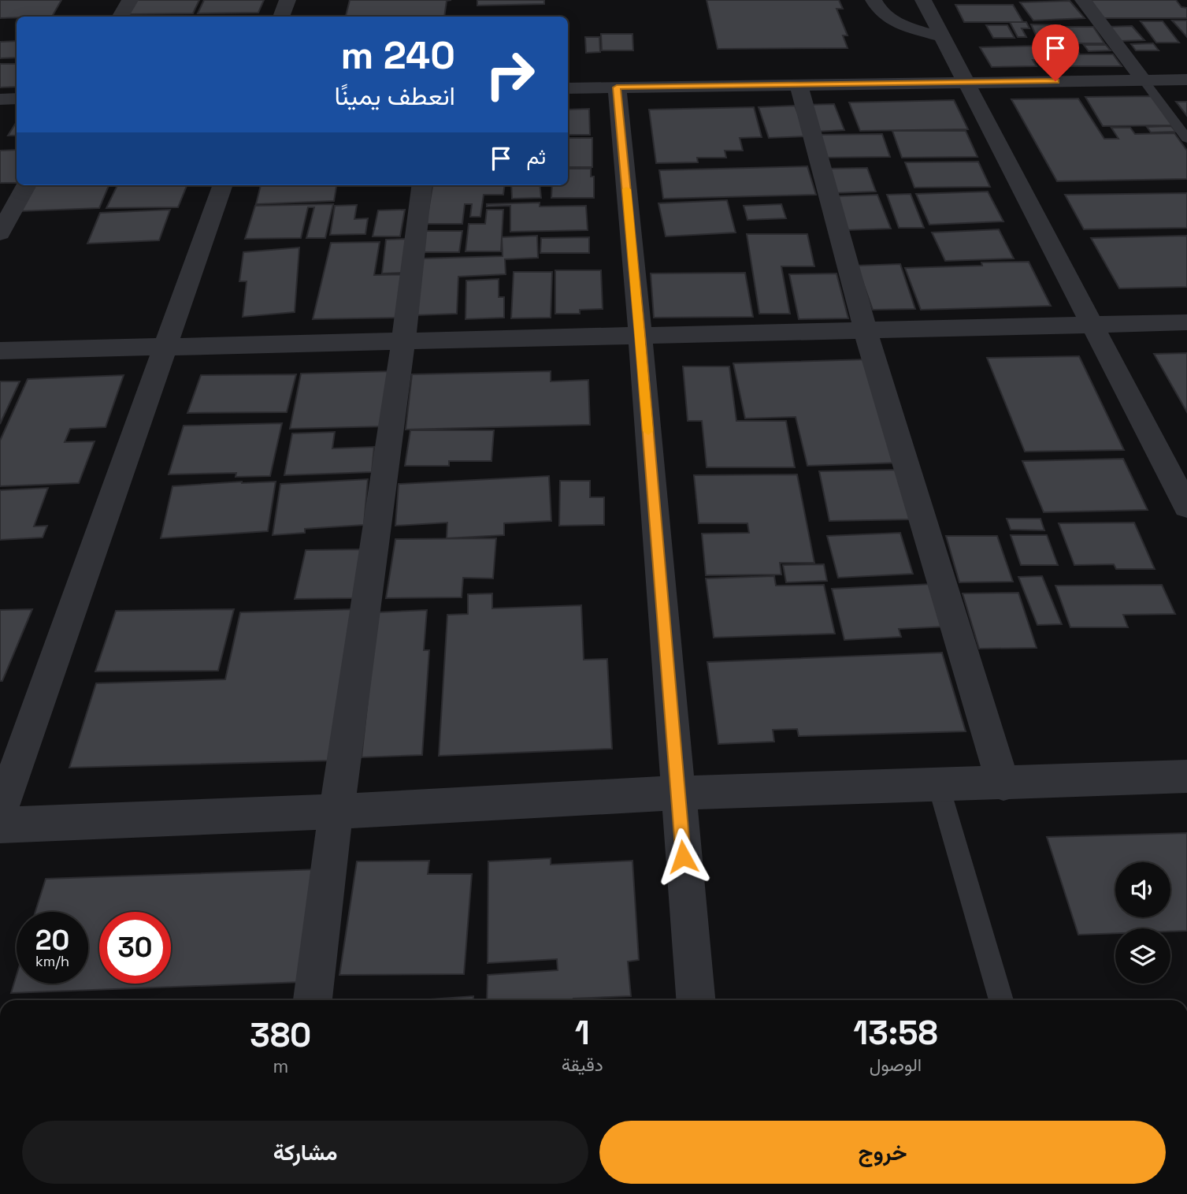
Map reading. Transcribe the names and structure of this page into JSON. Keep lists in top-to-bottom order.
{
  "page": {
    "turn": ["240 m", "انعطف يمينًا"],
    "then": "ثم",
    "speed": "20 km/h",
    "limit": "30",
    "eta": [
      "13:58",
      "الوصول",
      "1",
      "دقيقة",
      "380",
      "m"
    ],
    "buttons": ["خروج", "مشاركة"]
  }
}
